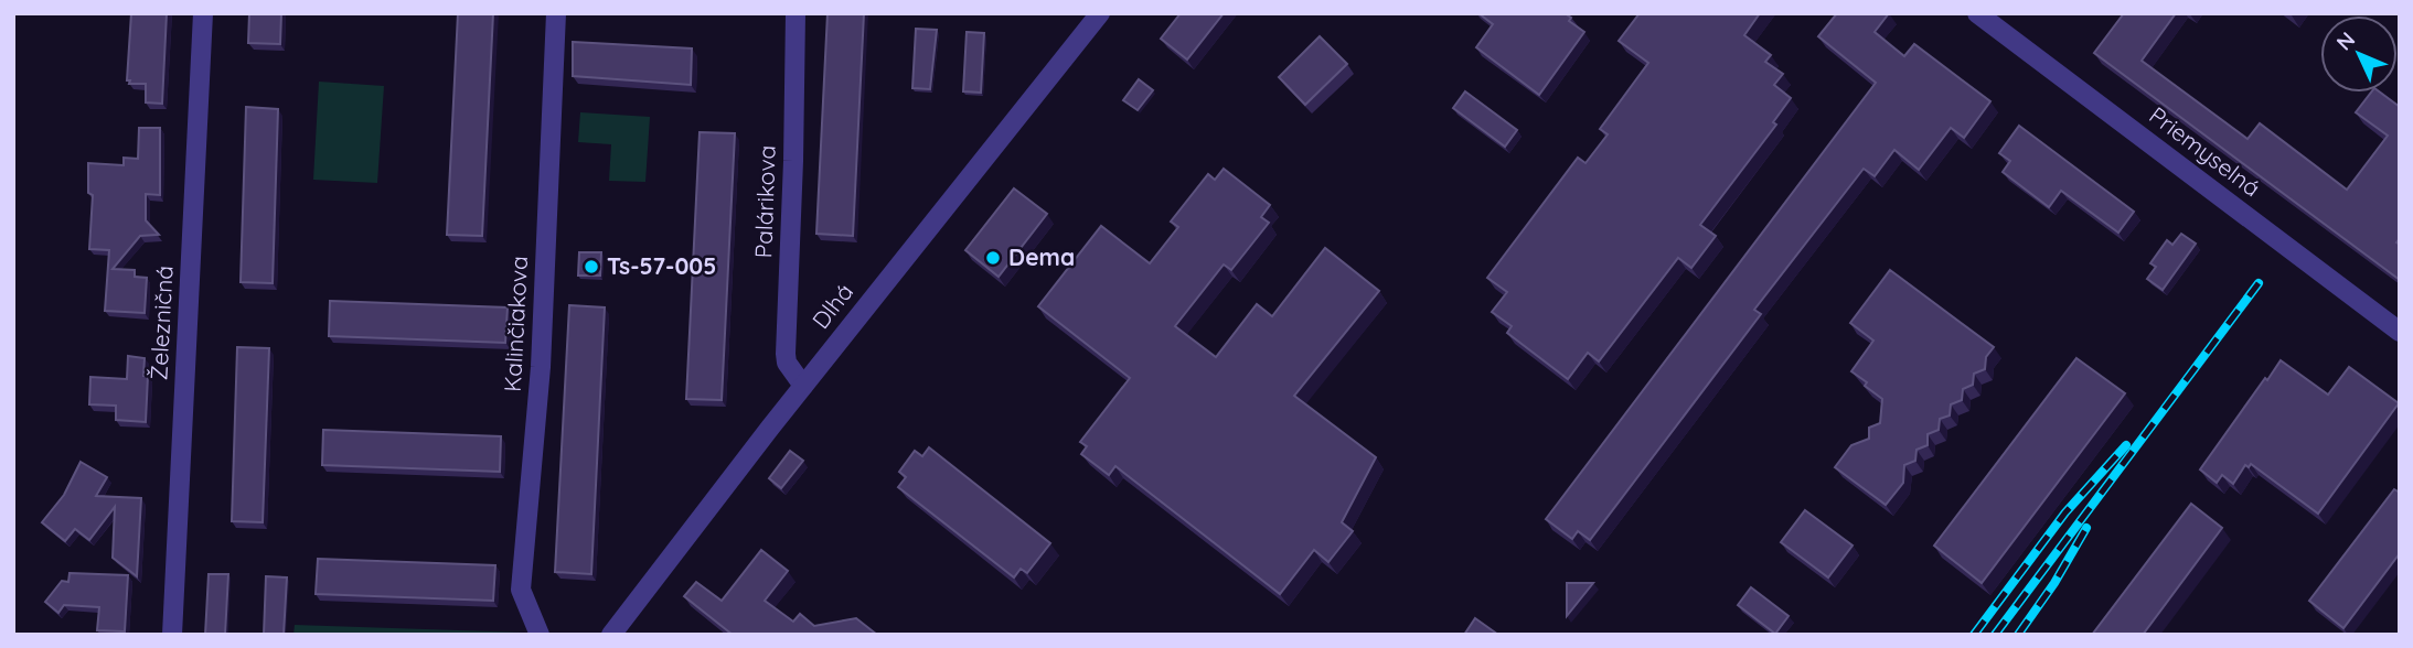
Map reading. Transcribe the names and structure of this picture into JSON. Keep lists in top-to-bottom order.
{
  "streets": {
    "street": [
      "Priemyselná",
      "Palárikova",
      "Dlhá",
      "Železničná",
      "Kalinčiakova"
    ]
  },
  "crossings": [
    ["Palárikova", "Dlhá"]
  ],
  "places": ["Dema", "Ts-57-005"],
  "north": "top left"
}
